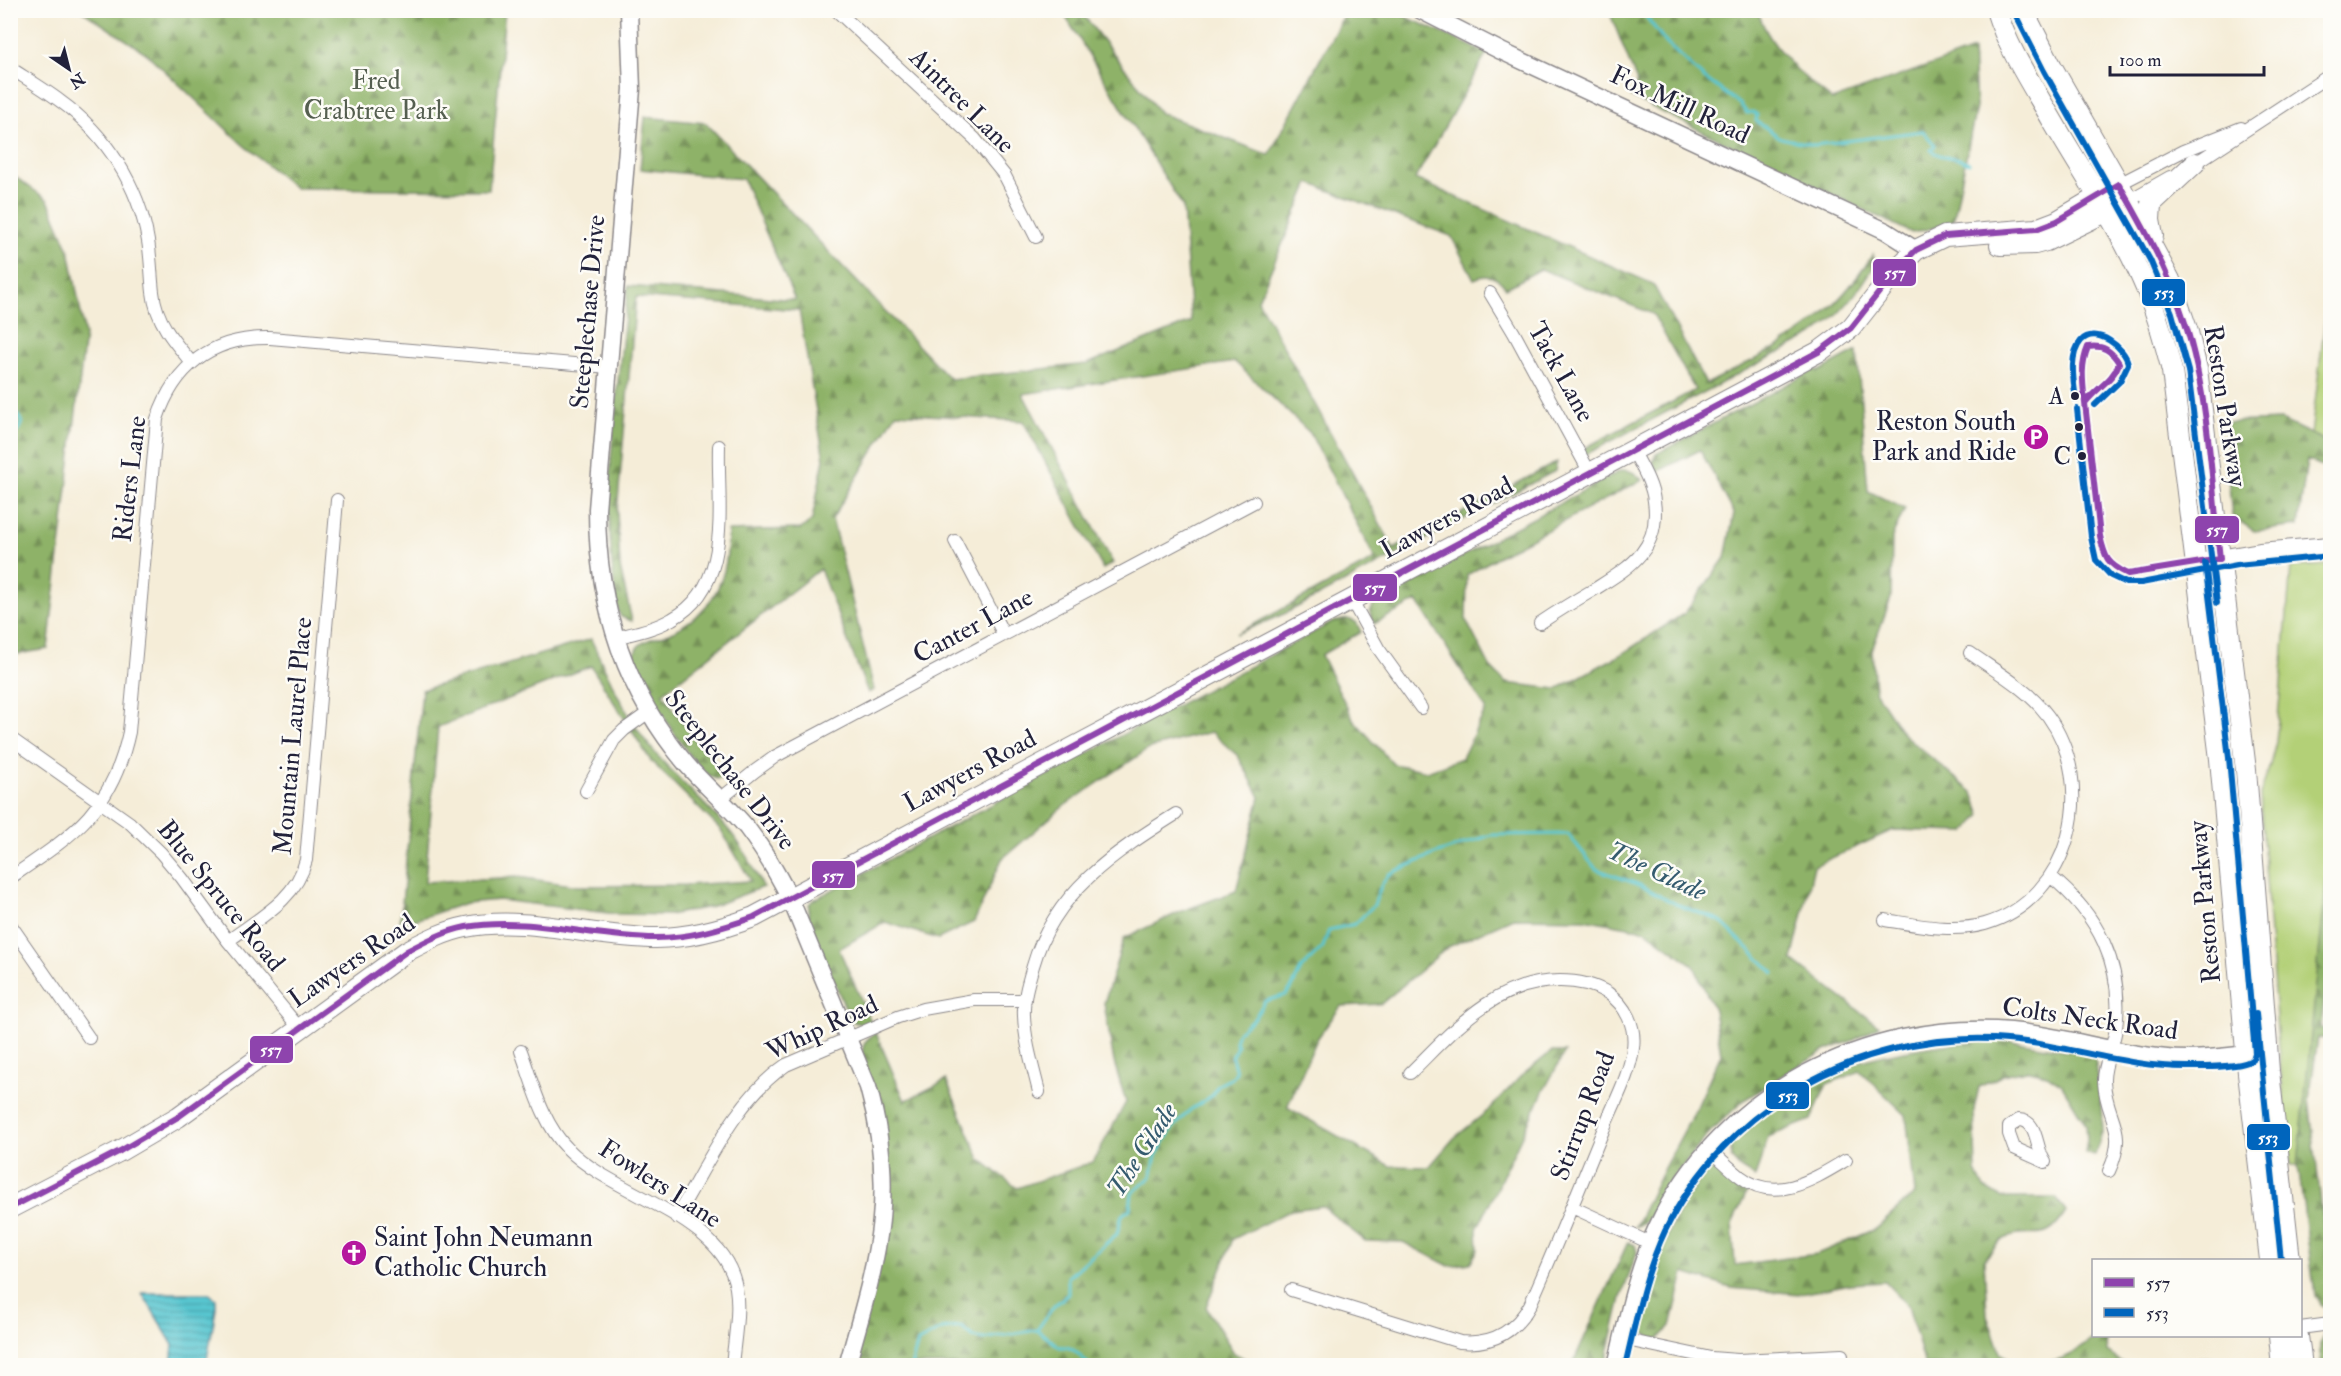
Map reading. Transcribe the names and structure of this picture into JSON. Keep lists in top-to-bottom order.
{
  "streets": {
    "main road": ["Reston Parkway", "Lawyers Road"],
    "street": [
      "Aintree Lane",
      "Fox Mill Road",
      "Steeplechase Drive",
      "Tack Lane",
      "Riders Lane",
      "Canter Lane",
      "Mountain Laurel Place",
      "Blue Spruce Road",
      "Colts Neck Road",
      "Whip Road",
      "Stirrup Road",
      "Fowlers Lane"
    ]
  },
  "crossings": [
    ["Fox Mill Road", "Lawyers Road"],
    ["Steeplechase Drive", "Riders Lane"],
    ["Steeplechase Drive", "Lawyers Road"],
    ["Steeplechase Drive", "Canter Lane"],
    ["Steeplechase Drive", "Whip Road"],
    ["Tack Lane", "Lawyers Road"],
    ["Reston Parkway", "Colts Neck Road"],
    ["Riders Lane", "Blue Spruce Road"],
    ["Lawyers Road", "Blue Spruce Road"],
    ["Mountain Laurel Place", "Blue Spruce Road"],
    ["Colts Neck Road", "Stirrup Road"],
    ["Whip Road", "Fowlers Lane"]
  ],
  "water": ["The Glade"],
  "parks": ["Fred Crabtree Park"],
  "places": {
    "other": ["A", "C"],
    "parking": ["Reston South Park and Ride"],
    "church": ["Saint John Neumann Catholic Church"]
  },
  "lines": ["transit line 553", "transit line 557"],
  "legend": ["557", "553"],
  "scale_bar": "100 m",
  "north": "bottom right"
}
